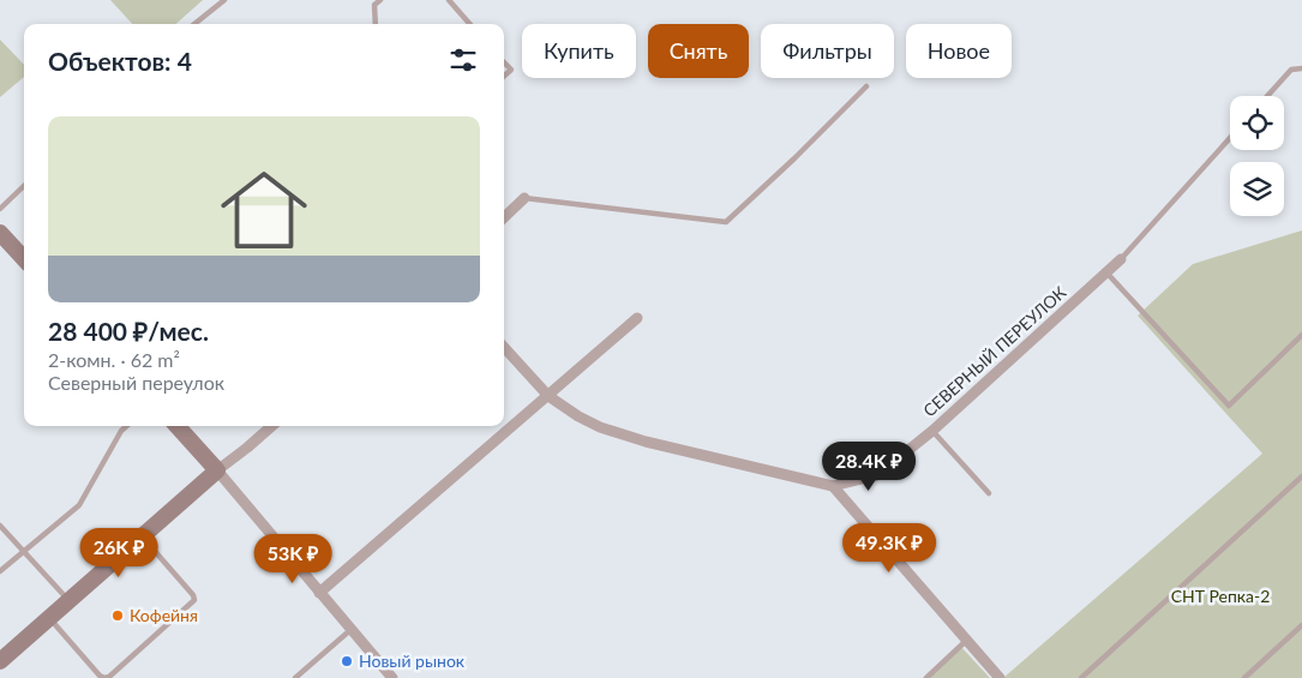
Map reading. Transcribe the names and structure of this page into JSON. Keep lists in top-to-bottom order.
{
  "streets": {
    "street": ["СЕВЕРНЫЙ ПЕРЕУЛОК"]
  },
  "parks": ["СНТ Репка-2"],
  "places": ["Кофейня", "Новый рынок"],
  "page": {
    "chip": [
      "Купить",
      "Снять",
      "Фильтры",
      "Новое"
    ],
    "heading": "Объектов: 4",
    "list": [
      {
        "name": "28 400 ₽/мес.",
        "note": "2-комн. · 62 m² · Северный переулок"
      }
    ],
    "price": [
      "28.4K ₽",
      "49.3K ₽",
      "26K ₽",
      "53K ₽"
    ]
  }
}
